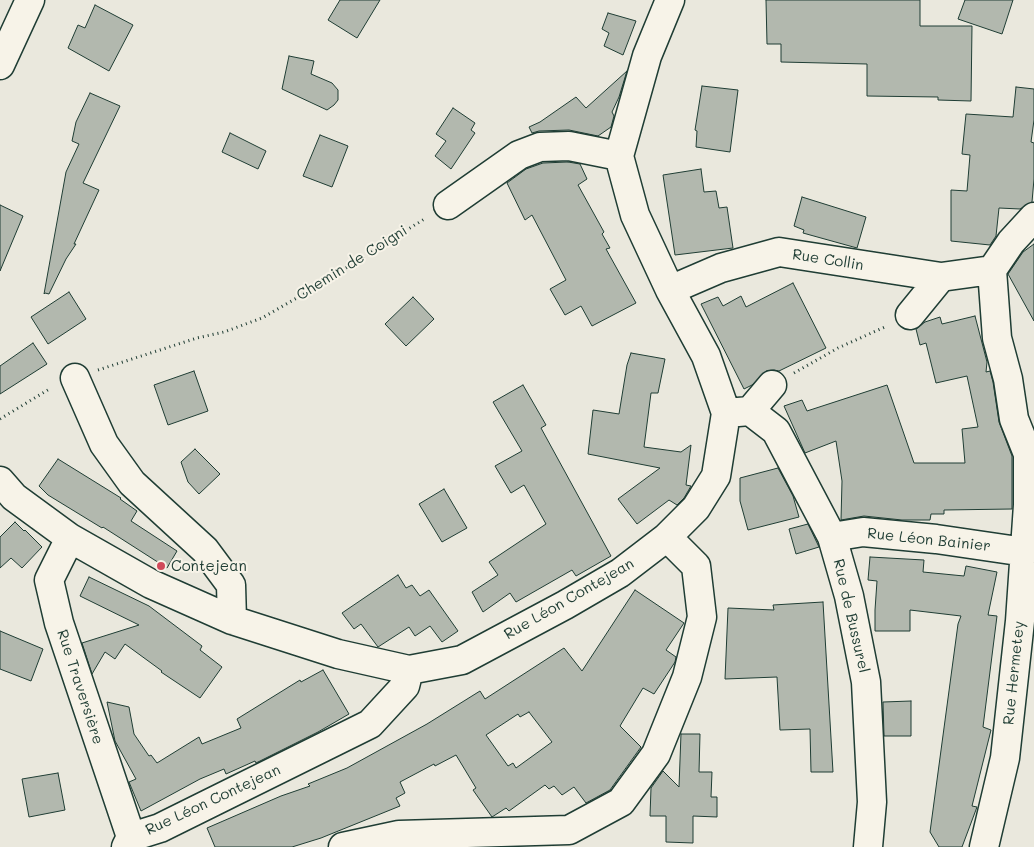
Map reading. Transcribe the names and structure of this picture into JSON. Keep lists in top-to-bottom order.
{
  "streets": {
    "street": [
      "Rue Collin",
      "Rue Léon Bainier",
      "Rue Léon Contejean",
      "Rue de Bussurel",
      "Rue Hermetey",
      "Rue Traversière"
    ],
    "path": ["Chemin de Coigni"]
  },
  "crossings": [
    ["Rue Collin", "Rue Léon Contejean"],
    ["Rue Collin", "Rue Hermetey"],
    ["Rue Léon Bainier", "Rue de Bussurel"],
    ["Rue Léon Bainier", "Rue Hermetey"],
    ["Rue Léon Contejean", "Rue de Bussurel"],
    ["Rue Léon Contejean", "Rue Traversière"]
  ],
  "places": ["Contejean"]
}
